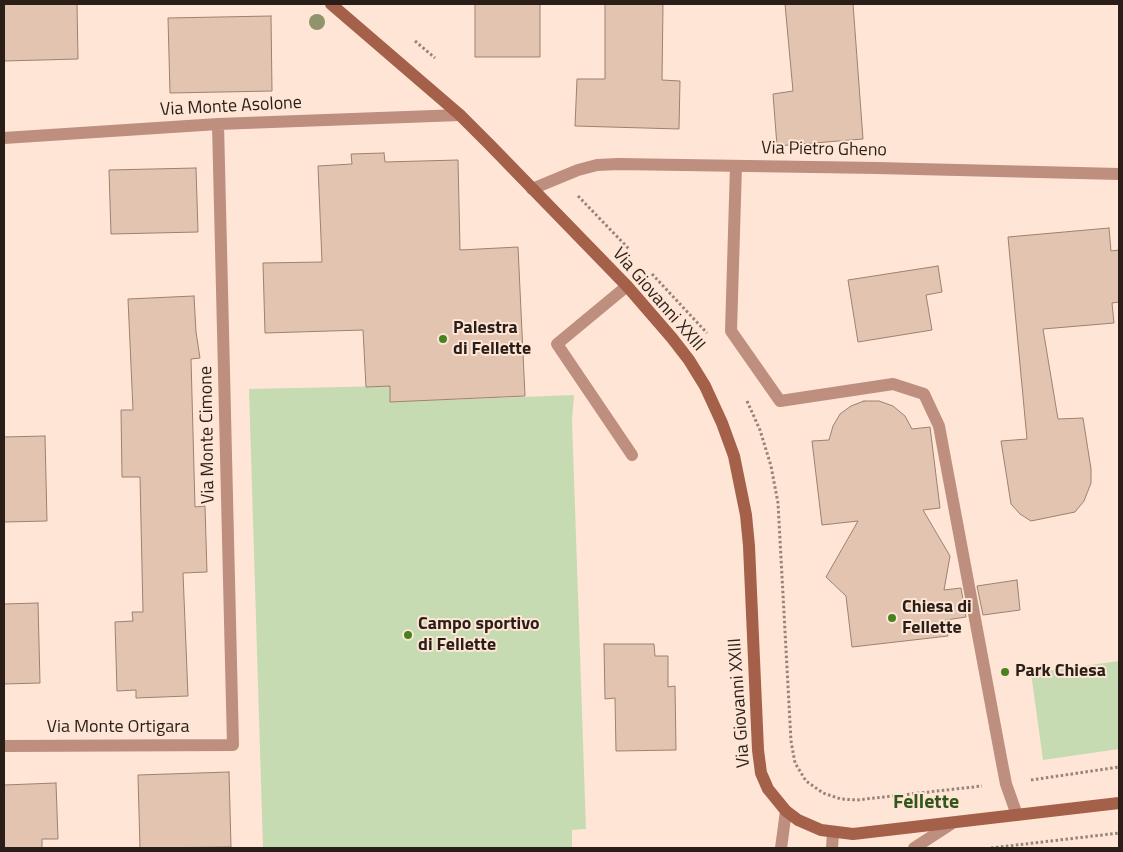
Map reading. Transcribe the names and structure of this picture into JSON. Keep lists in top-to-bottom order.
{
  "streets": {
    "main road": ["Via Giovanni XXIII"],
    "street": [
      "Via Monte Asolone",
      "Via Pietro Gheno",
      "Via Monte Cimone",
      "Via Monte Ortigara"
    ]
  },
  "crossings": [
    ["Via Monte Asolone", "Via Giovanni XXIII"],
    ["Via Monte Asolone", "Via Monte Cimone"],
    ["Via Pietro Gheno", "Via Giovanni XXIII"],
    ["Via Monte Cimone", "Via Monte Ortigara"]
  ],
  "districts": ["Fellette"],
  "places": [
    "Palestra di Fellette",
    "Chiesa di Fellette",
    "Campo sportivo di Fellette",
    "Park Chiesa"
  ]
}
